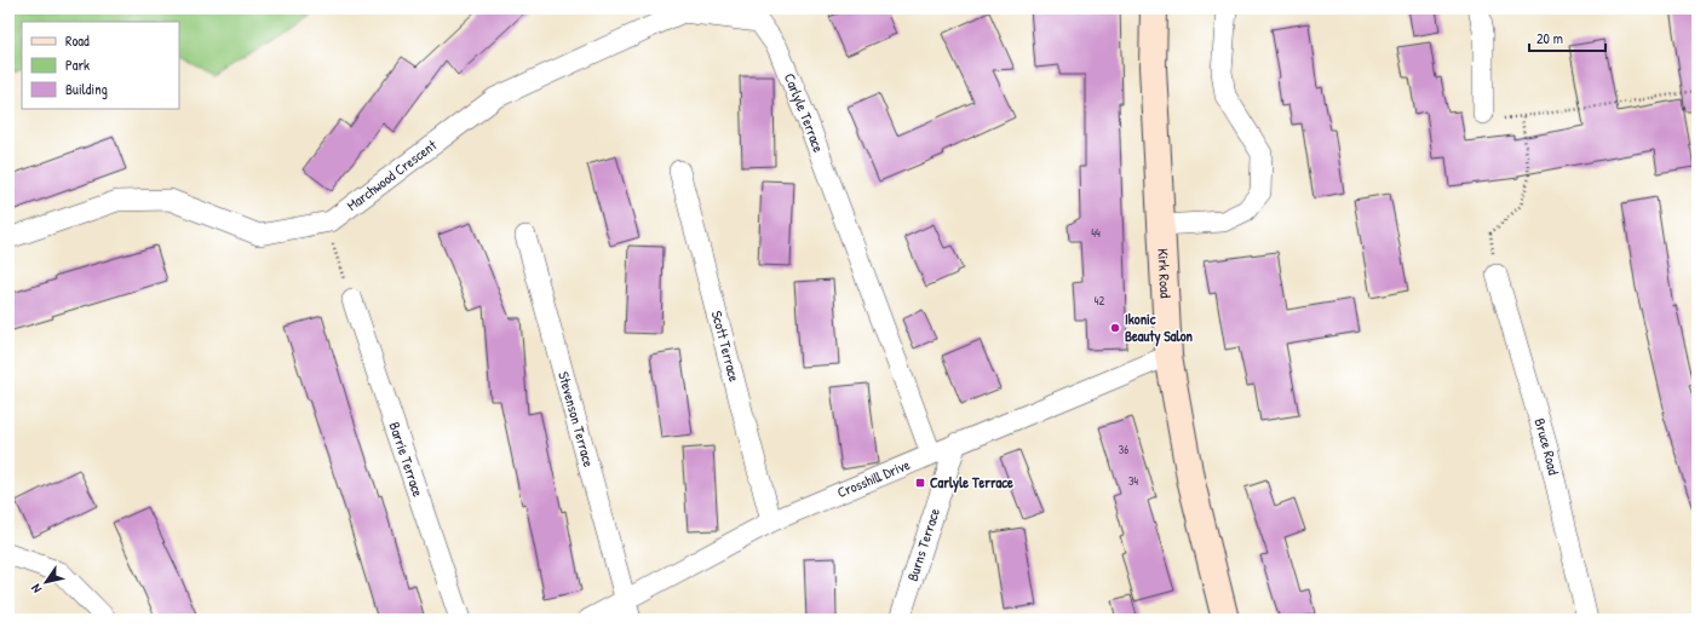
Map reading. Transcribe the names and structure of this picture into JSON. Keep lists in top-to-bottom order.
{
  "streets": {
    "main road": ["Kirk Road"],
    "street": [
      "Carlyle Terrace",
      "Marchwood Crescent",
      "Scott Terrace",
      "Stevenson Terrace",
      "Bruce Road",
      "Barrie Terrace",
      "Crosshill Drive",
      "Burns Terrace"
    ]
  },
  "crossings": [
    ["Carlyle Terrace", "Marchwood Crescent"],
    ["Carlyle Terrace", "Crosshill Drive"],
    ["Kirk Road", "Crosshill Drive"],
    ["Scott Terrace", "Crosshill Drive"],
    ["Stevenson Terrace", "Crosshill Drive"],
    ["Crosshill Drive", "Burns Terrace"]
  ],
  "places": {
    "other": ["Ikonic Beauty Salon"],
    "transit": ["Carlyle Terrace"]
  },
  "house_numbers": [
    "44",
    "42",
    "36",
    "34"
  ],
  "legend": ["Road", "Park", "Building"],
  "scale_bar": "20 m",
  "north": "bottom left"
}
